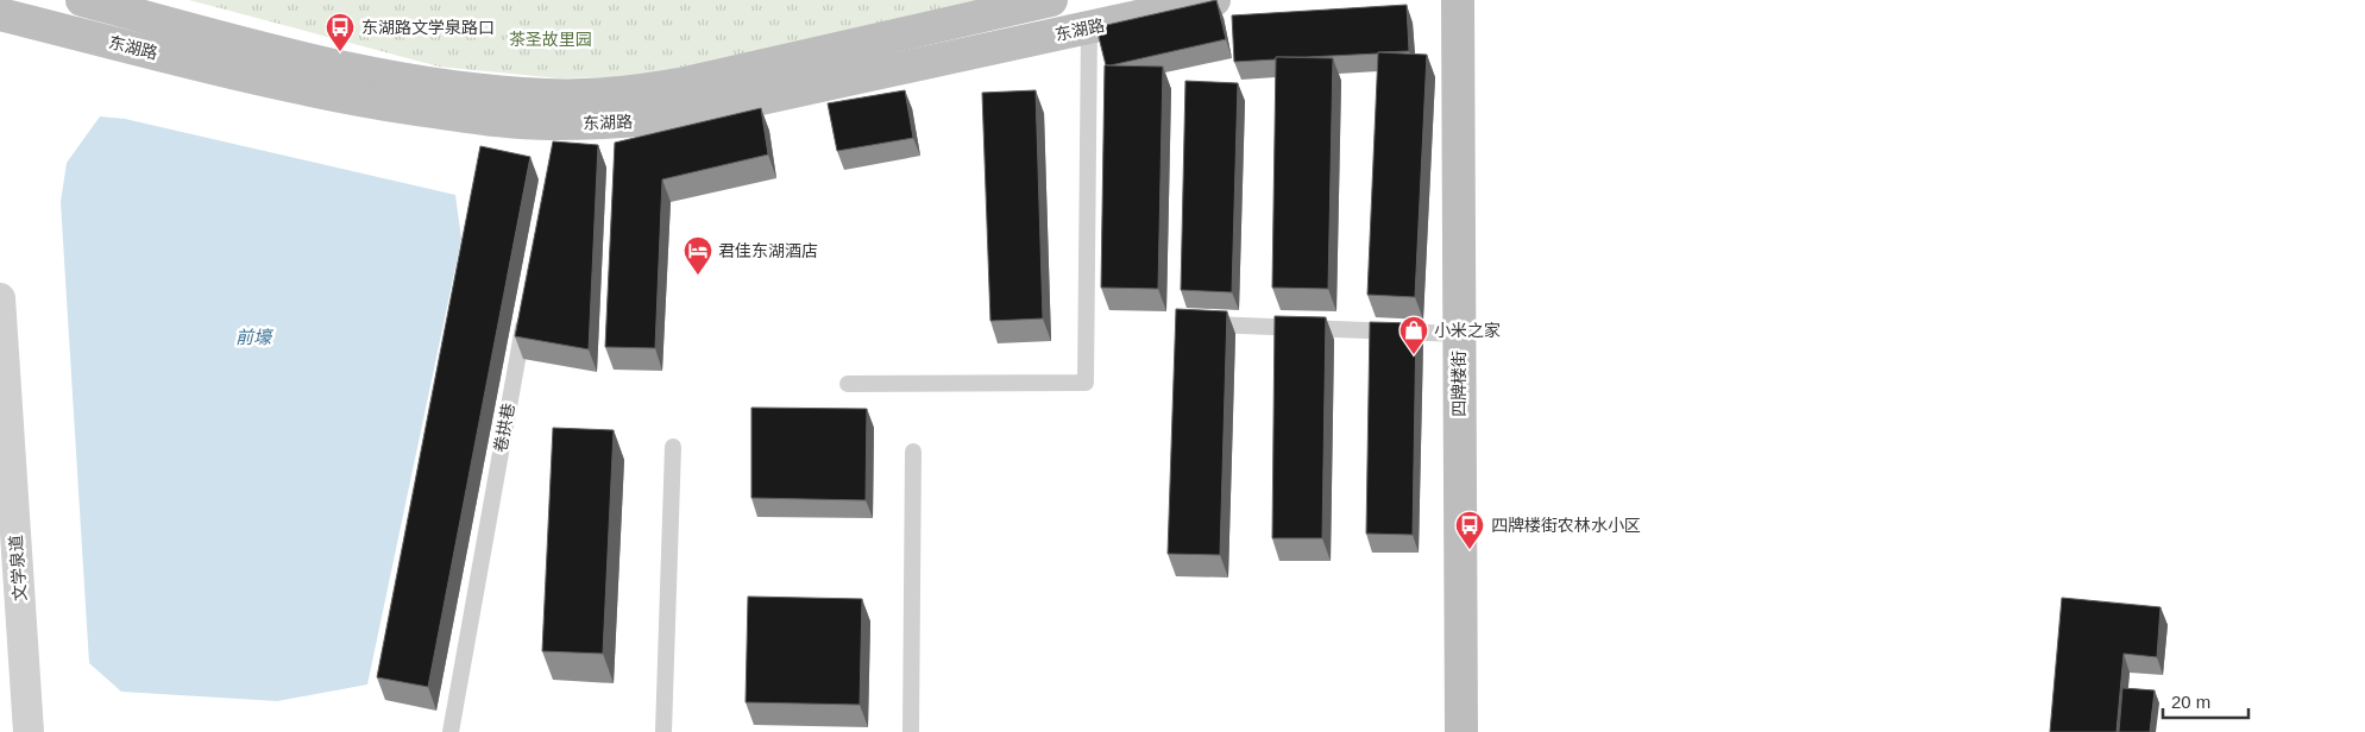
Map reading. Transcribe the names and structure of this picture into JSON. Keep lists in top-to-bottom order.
{
  "streets": {
    "main road": ["东湖路", "四牌楼街"],
    "street": ["文学泉道"],
    "lane": ["卷拱巷"]
  },
  "water": ["前壕"],
  "parks": ["茶圣故里园"],
  "places": {
    "bus stop": ["东湖路文学泉路口", "四牌楼街农林水小区"],
    "hotel": ["君佳东湖酒店"],
    "shop": ["小米之家"]
  },
  "scale_bar": "20 m"
}
